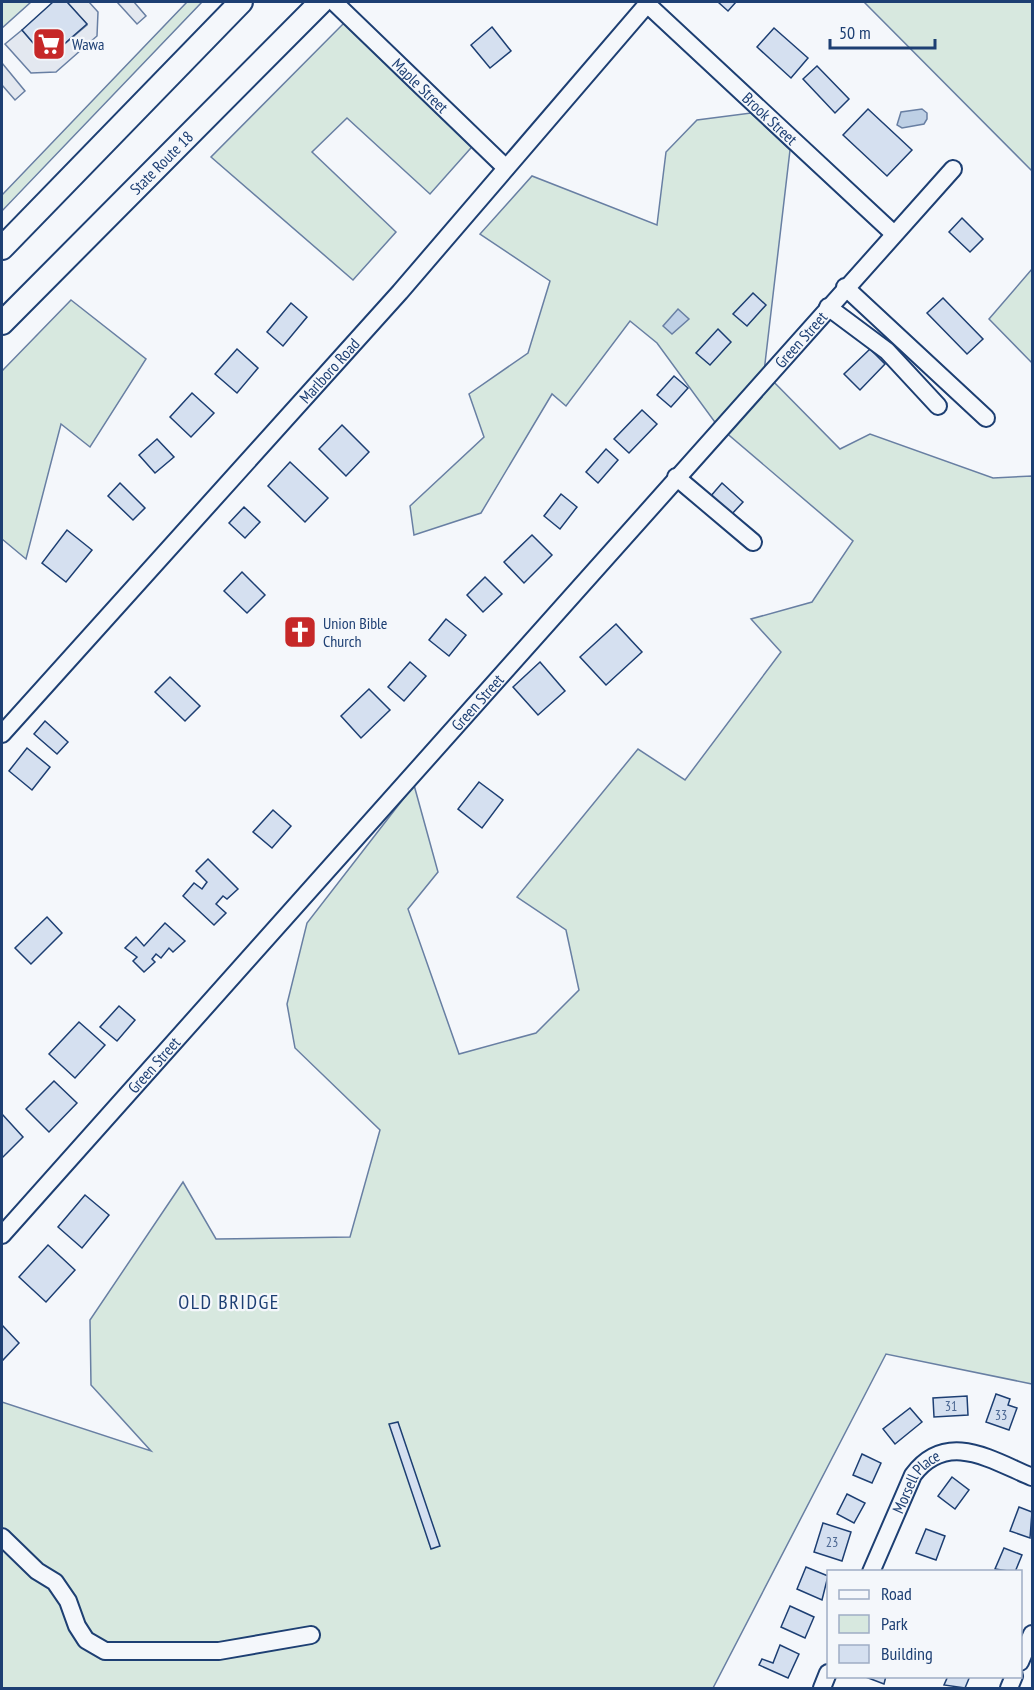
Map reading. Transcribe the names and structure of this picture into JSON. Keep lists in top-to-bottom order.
{
  "streets": {
    "highway": ["State Route 18"],
    "street": [
      "Maple Street",
      "Brook Street",
      "Green Street",
      "Marlboro Road",
      "Morsell Place"
    ]
  },
  "crossings": [
    ["Maple Street", "Marlboro Road"],
    ["Brook Street", "Green Street"],
    ["Brook Street", "Marlboro Road"]
  ],
  "districts": ["OLD BRIDGE"],
  "places": {
    "supermarket": ["Wawa"],
    "church": ["Union Bible Church"]
  },
  "house_numbers": ["31", "33", "23"],
  "legend": ["Road", "Park", "Building"],
  "scale_bar": "50 m"
}
